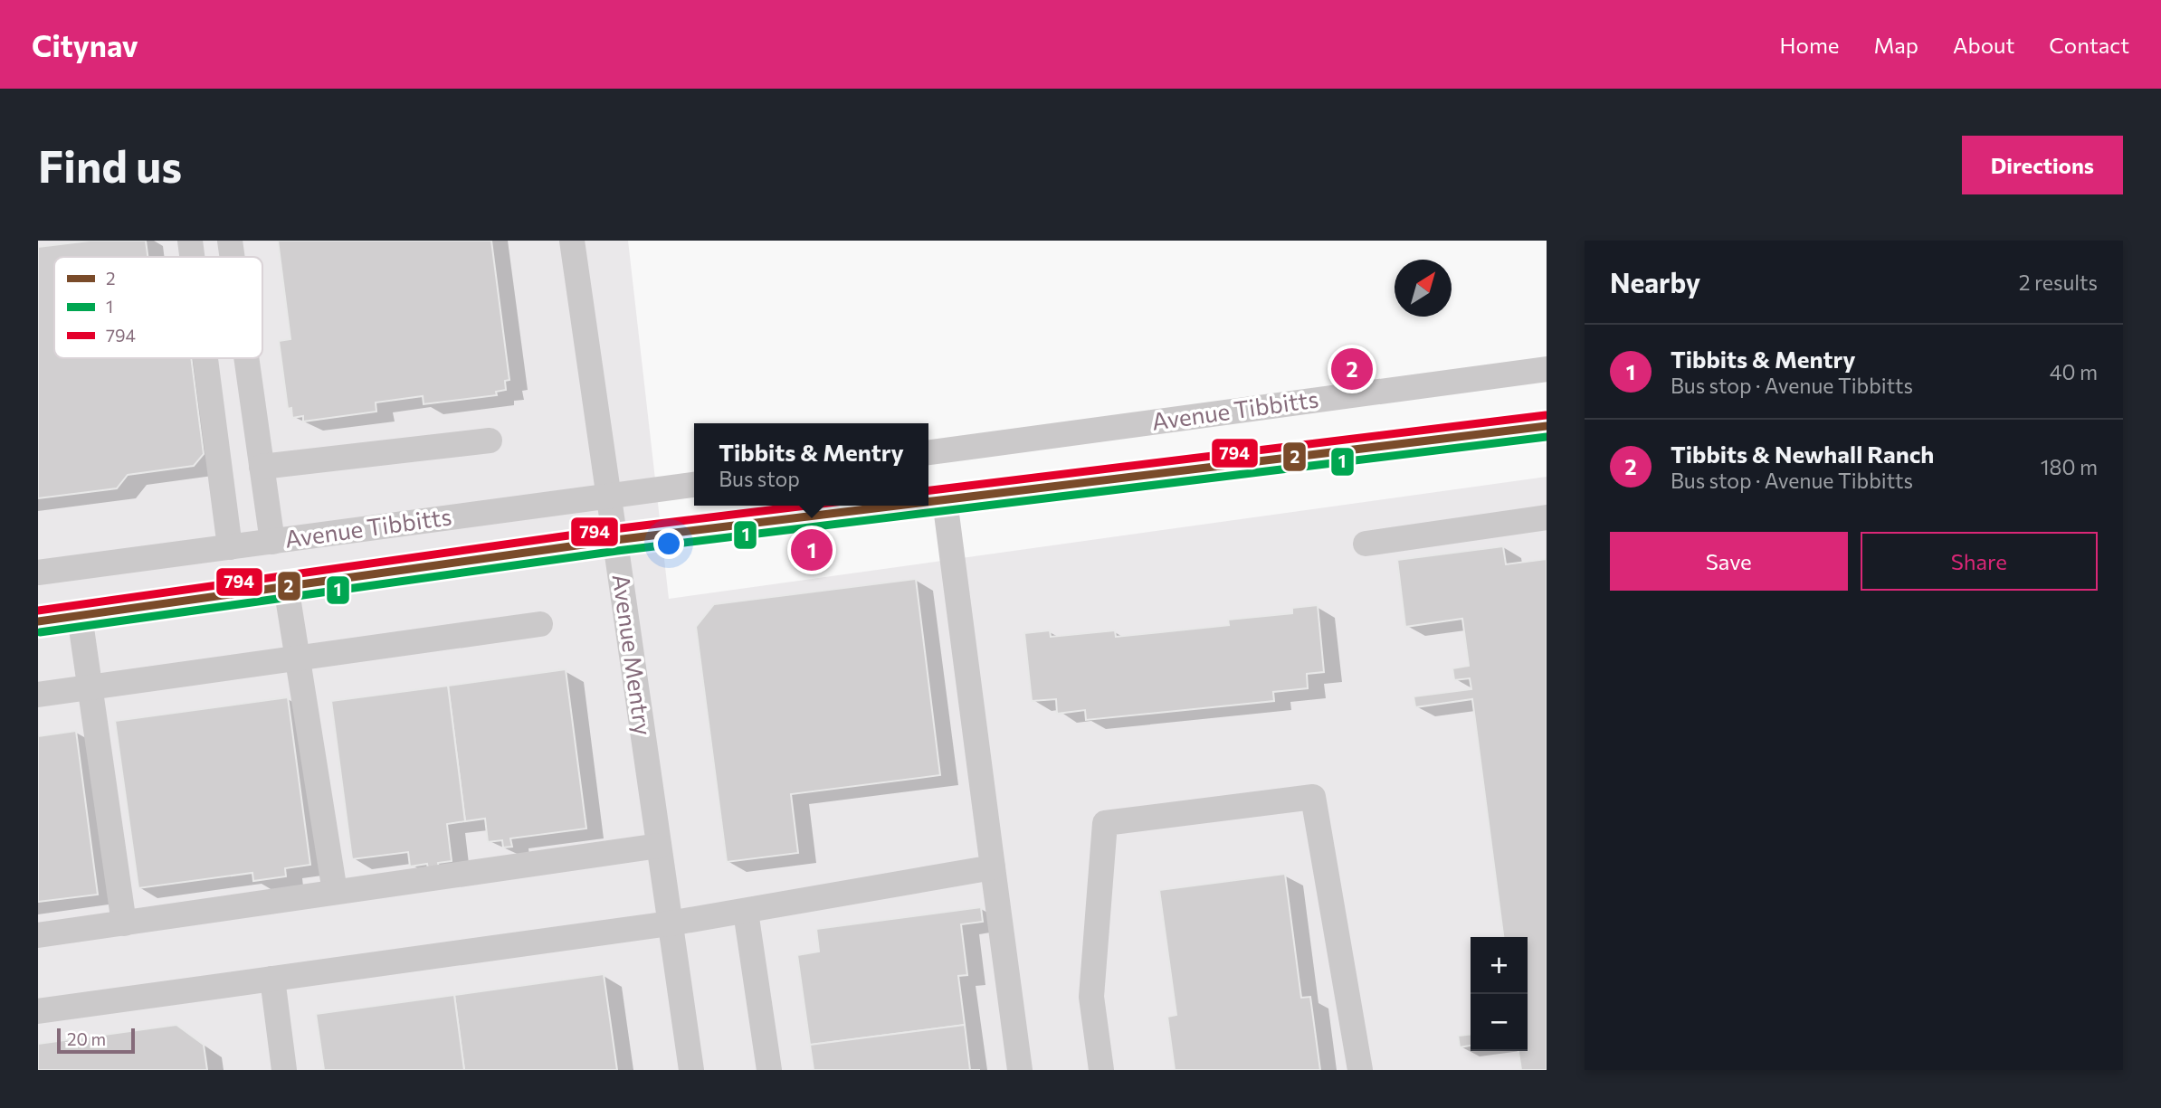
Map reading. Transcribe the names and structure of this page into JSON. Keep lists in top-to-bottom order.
{
  "streets": {
    "street": ["Avenue Tibbitts", "Avenue Mentry"]
  },
  "crossings": [
    ["Avenue Tibbitts", "Avenue Mentry"]
  ],
  "lines": ["transit line 794", "transit line 2", "transit line 1"],
  "legend": ["2", "1", "794"],
  "scale_bar": "20 m",
  "north": "top right",
  "page": {
    "header": "Citynav",
    "nav": [
      "Home",
      "Map",
      "About",
      "Contact"
    ],
    "buttons": [
      "Directions",
      ["Save", "Share"]
    ],
    "title": "Find us",
    "heading": ["Nearby", "2 results"],
    "list": [
      {
        "mark": "1",
        "name": "Tibbits & Mentry",
        "note": "Bus stop · Avenue Tibbitts",
        "value": "40 m"
      },
      {
        "mark": "2",
        "name": "Tibbits & Newhall Ranch",
        "note": "Bus stop · Avenue Tibbitts",
        "value": "180 m"
      }
    ],
    "pins": ["2", "1"],
    "popup": ["Tibbits & Mentry", "Bus stop"],
    "map_buttons": ["+", "−"],
    "scale": "20 m"
  }
}
